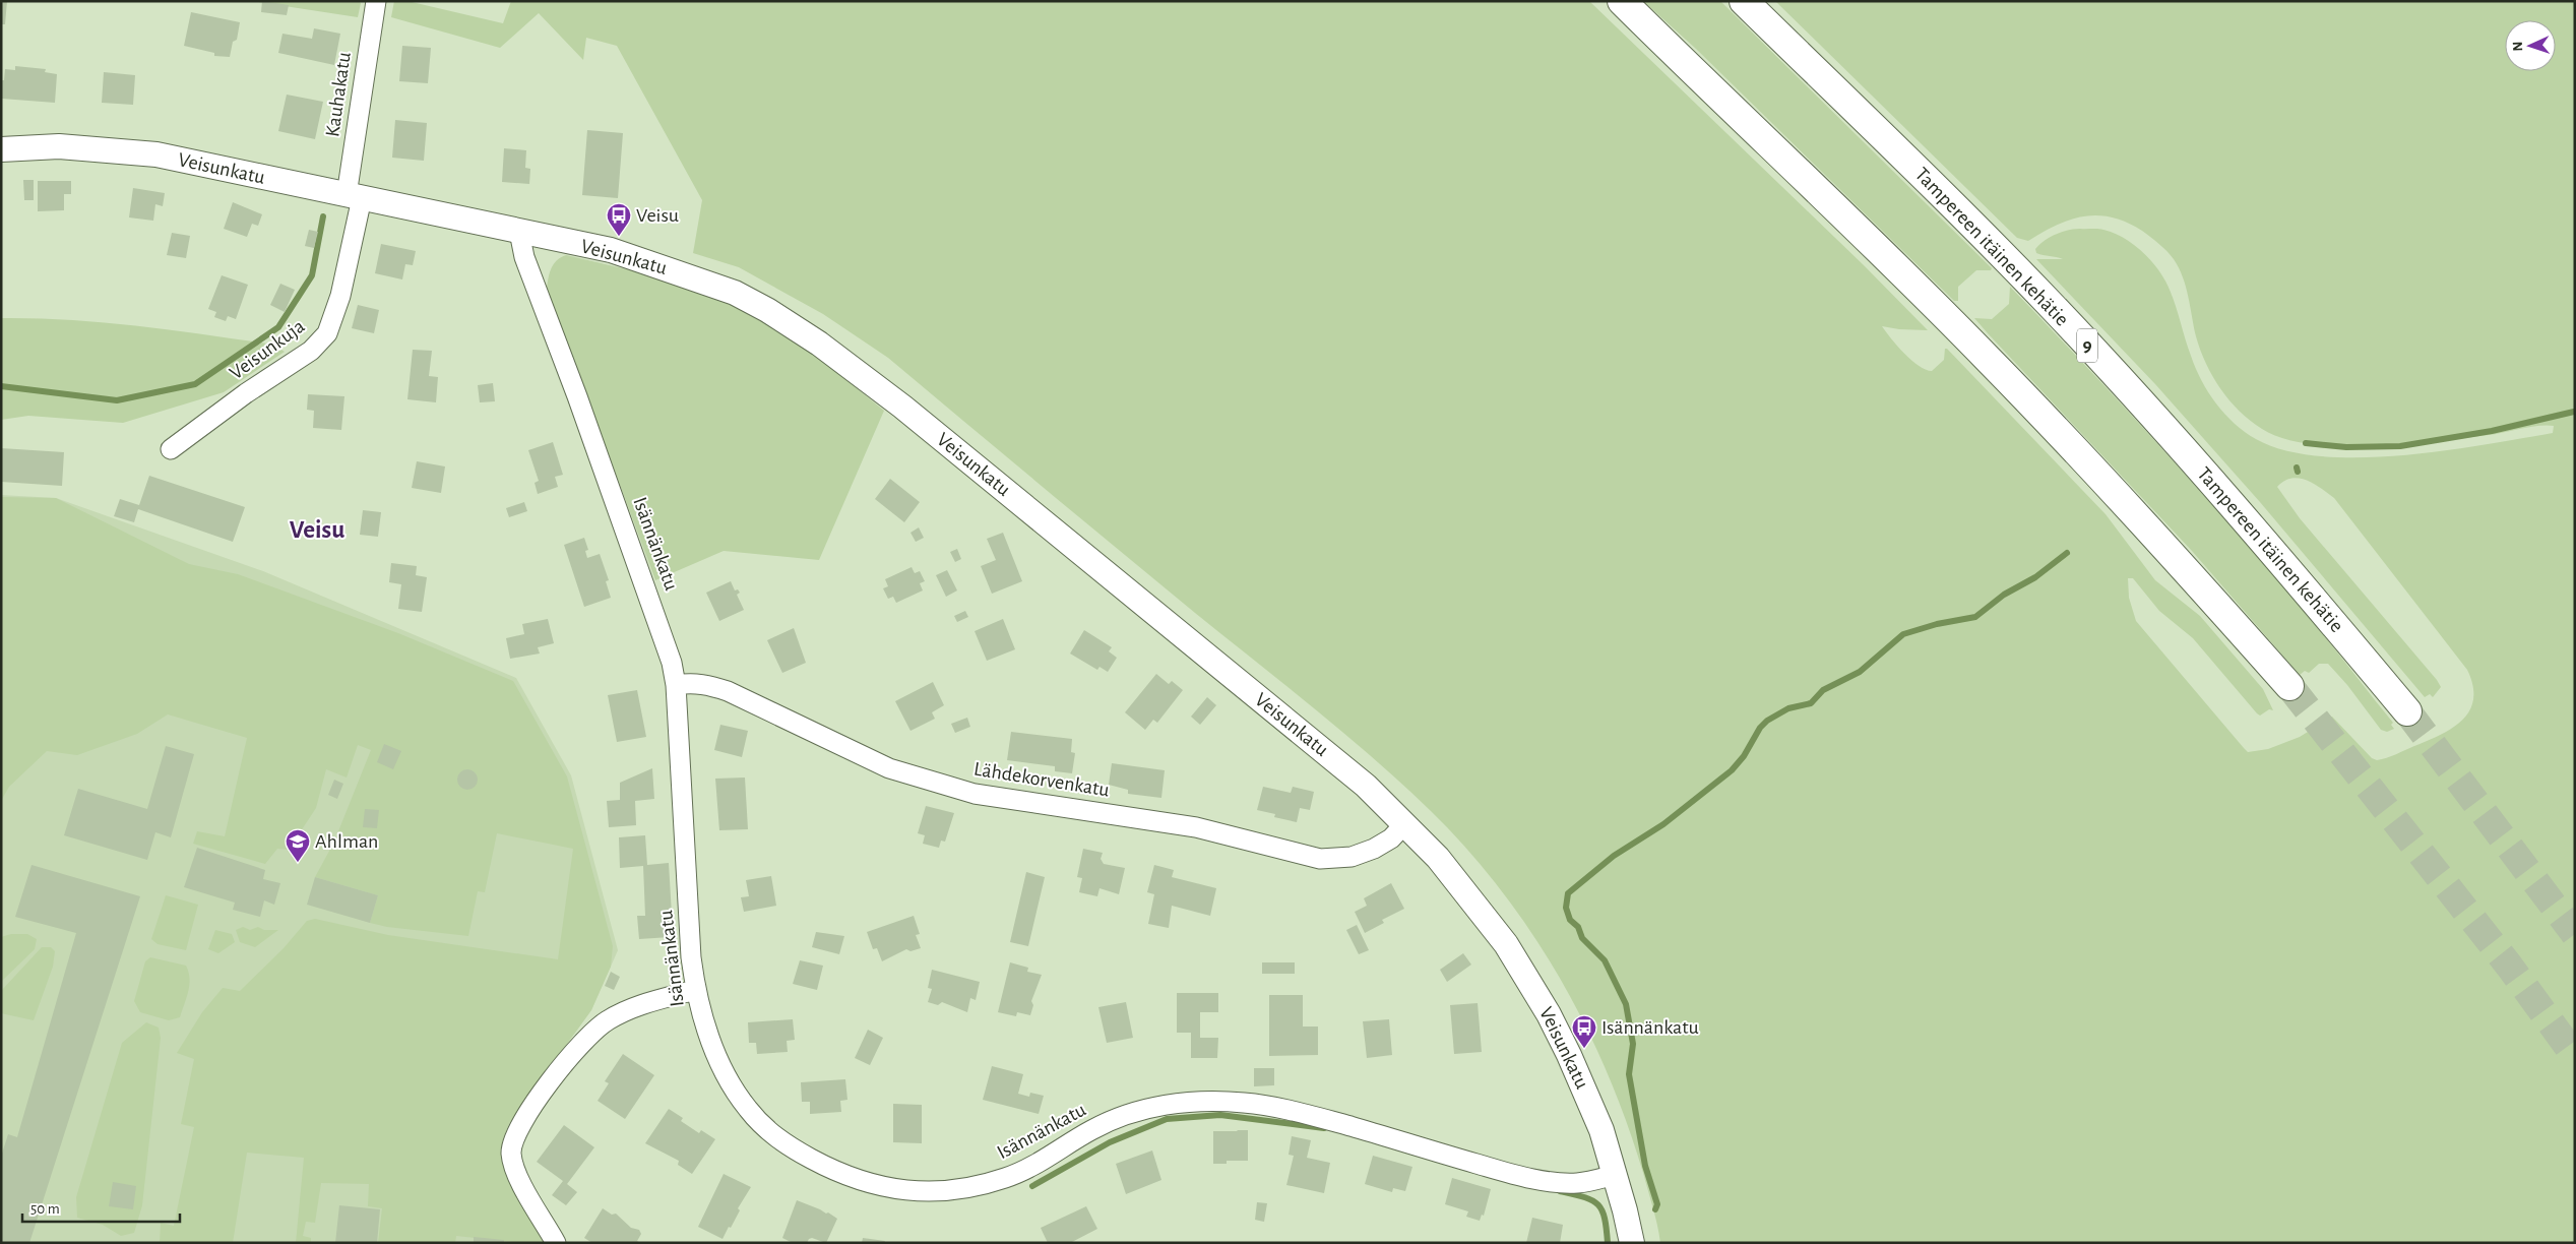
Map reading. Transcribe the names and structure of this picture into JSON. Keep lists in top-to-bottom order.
{
  "streets": {
    "highway": ["Tampereen itäinen kehätie", "9"],
    "street": [
      "Kauhakatu",
      "Veisunkatu",
      "Veisunkuja",
      "Isännänkatu",
      "Lähdekorvenkatu"
    ]
  },
  "crossings": [
    ["Kauhakatu", "Veisunkatu"],
    ["Kauhakatu", "Veisunkuja"],
    ["Veisunkatu", "Veisunkuja"],
    ["Veisunkatu", "Isännänkatu"],
    ["Veisunkatu", "Lähdekorvenkatu"],
    ["Isännänkatu", "Lähdekorvenkatu"]
  ],
  "districts": ["Veisu"],
  "places": {
    "bus stop": ["Veisu", "Isännänkatu"],
    "school or university": ["Ahlman"]
  },
  "scale_bar": "50 m",
  "north": "left"
}
